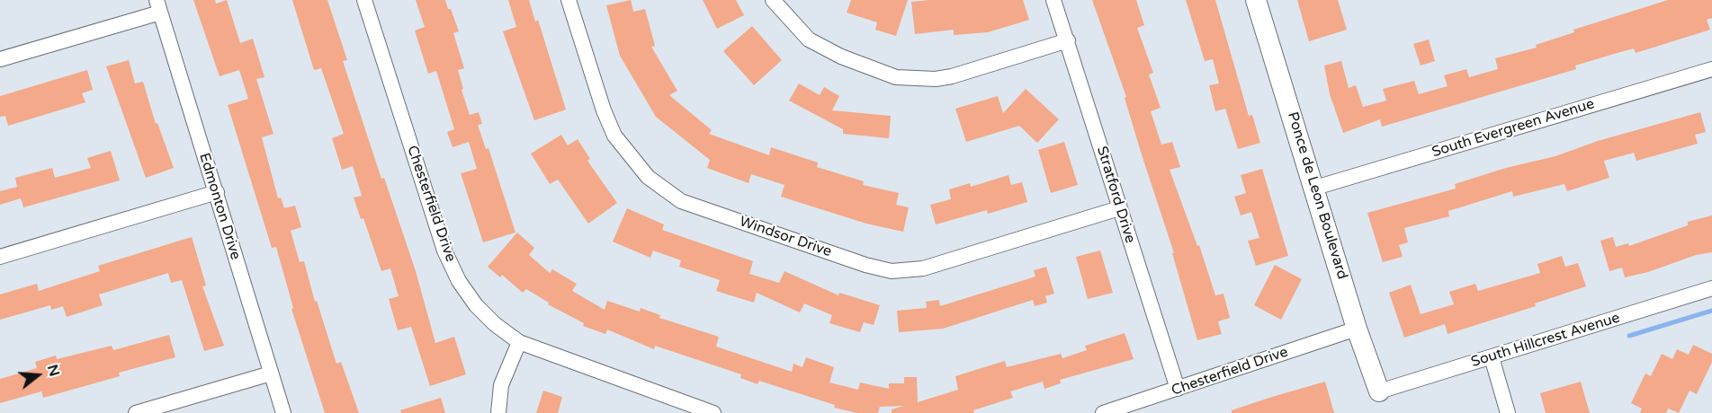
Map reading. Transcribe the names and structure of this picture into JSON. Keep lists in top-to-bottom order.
{
  "streets": {
    "street": [
      "South Evergreen Avenue",
      "Stratford Drive",
      "Ponce de Leon Boulevard",
      "Chesterfield Drive",
      "Edmonton Drive",
      "Windsor Drive",
      "South Hillcrest Avenue"
    ]
  },
  "crossings": [
    ["South Evergreen Avenue", "Ponce de Leon Boulevard"],
    ["Stratford Drive", "Chesterfield Drive"],
    ["Stratford Drive", "Windsor Drive"],
    ["Ponce de Leon Boulevard", "Chesterfield Drive"],
    ["Ponce de Leon Boulevard", "South Hillcrest Avenue"]
  ],
  "north": "right"
}
